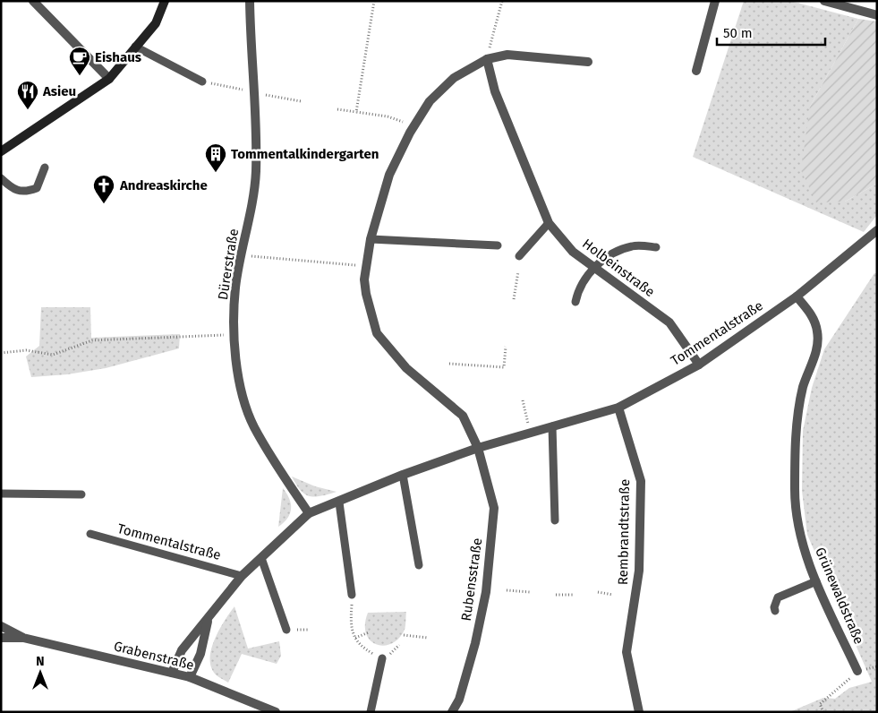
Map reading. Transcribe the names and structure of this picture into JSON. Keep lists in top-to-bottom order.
{
  "streets": {
    "street": [
      "Dürerstraße",
      "Holbeinstraße",
      "Tommentalstraße",
      "Rembrandtstraße",
      "Rubensstraße",
      "Grünewaldstraße",
      "Grabenstraße"
    ]
  },
  "crossings": [
    ["Dürerstraße", "Tommentalstraße"],
    ["Holbeinstraße", "Tommentalstraße"],
    ["Tommentalstraße", "Rembrandtstraße"],
    ["Tommentalstraße", "Rubensstraße"],
    ["Tommentalstraße", "Grünewaldstraße"],
    ["Tommentalstraße", "Grabenstraße"]
  ],
  "places": {
    "cafe": ["Eishaus"],
    "restaurant": ["Asieu"],
    "building": ["Tommentalkindergarten"],
    "church": ["Andreaskirche"]
  },
  "scale_bar": "50 m",
  "north": "top"
}
